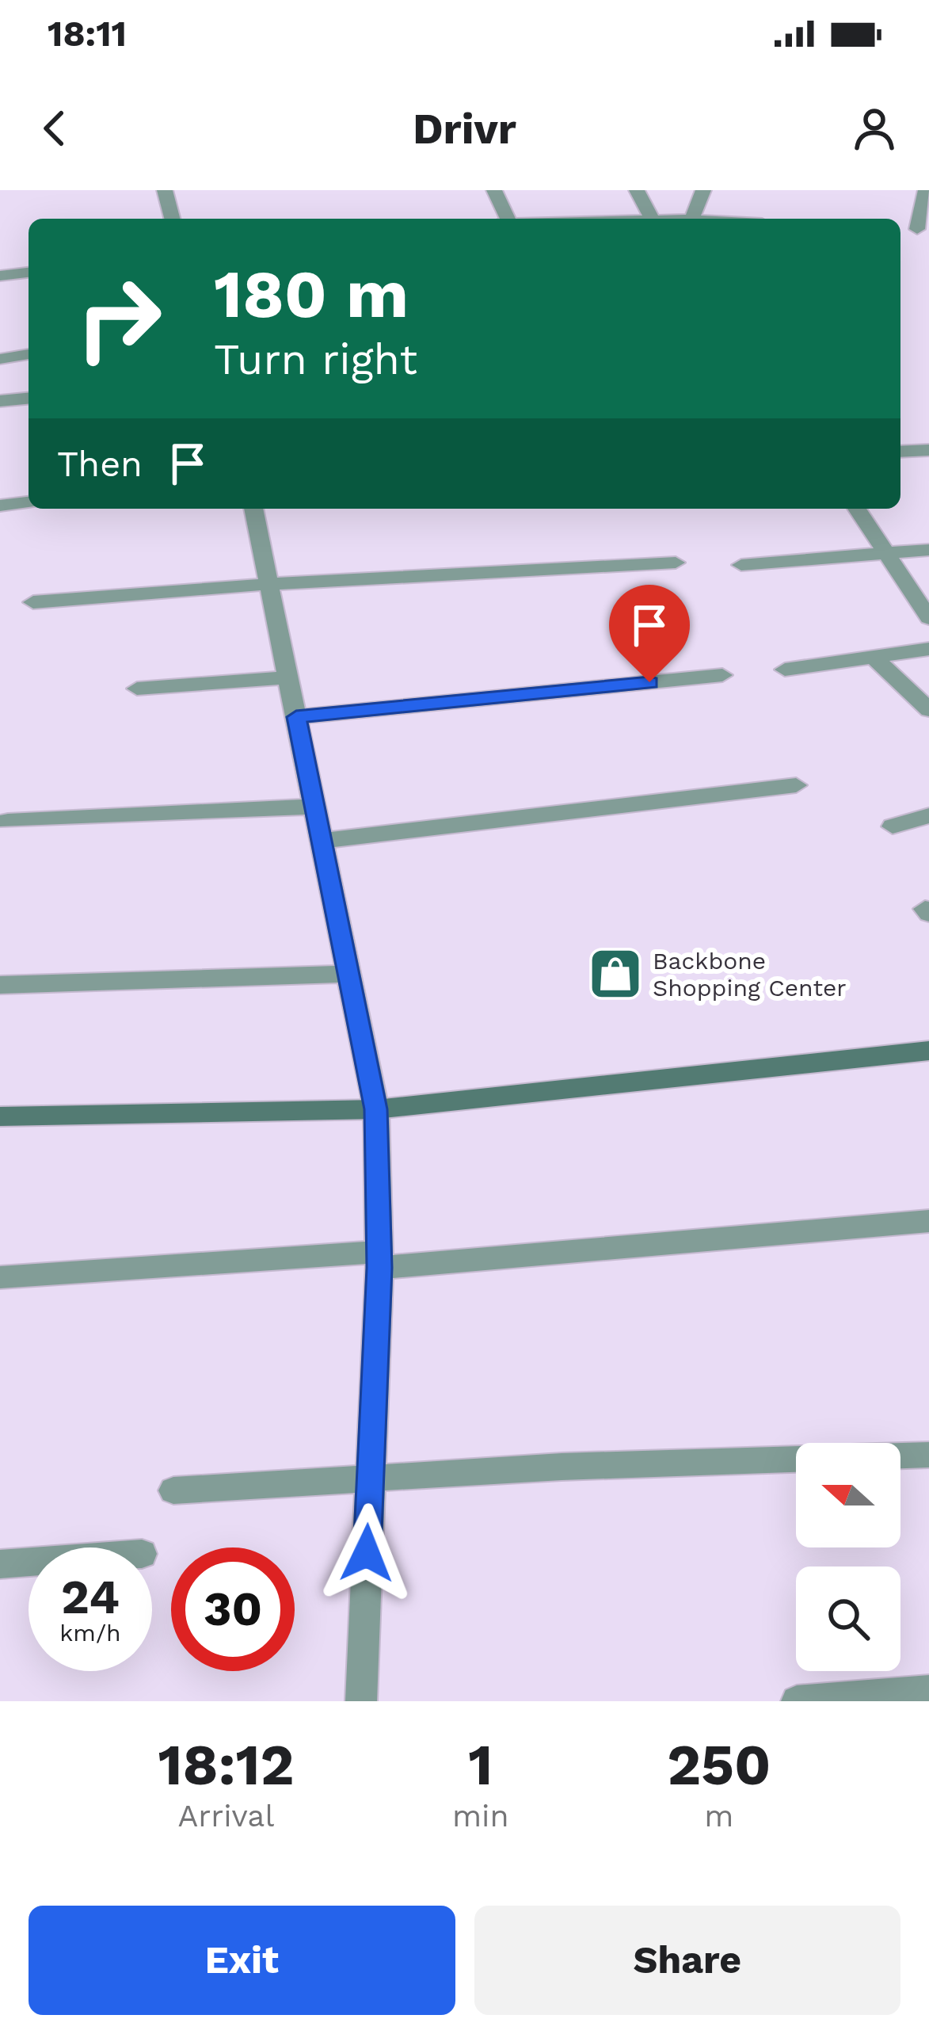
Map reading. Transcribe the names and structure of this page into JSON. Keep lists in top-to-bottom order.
{
  "places": {
    "shop": ["Backbone Shopping Center"]
  },
  "north": "left",
  "page": {
    "status": "18:11",
    "header": "Drivr",
    "turn": ["180 m", "Turn right"],
    "then": "Then",
    "speed": "24 km/h",
    "limit": "30",
    "eta": [
      "18:12",
      "Arrival",
      "1",
      "min",
      "250",
      "m"
    ],
    "buttons": ["Exit", "Share"]
  }
}
